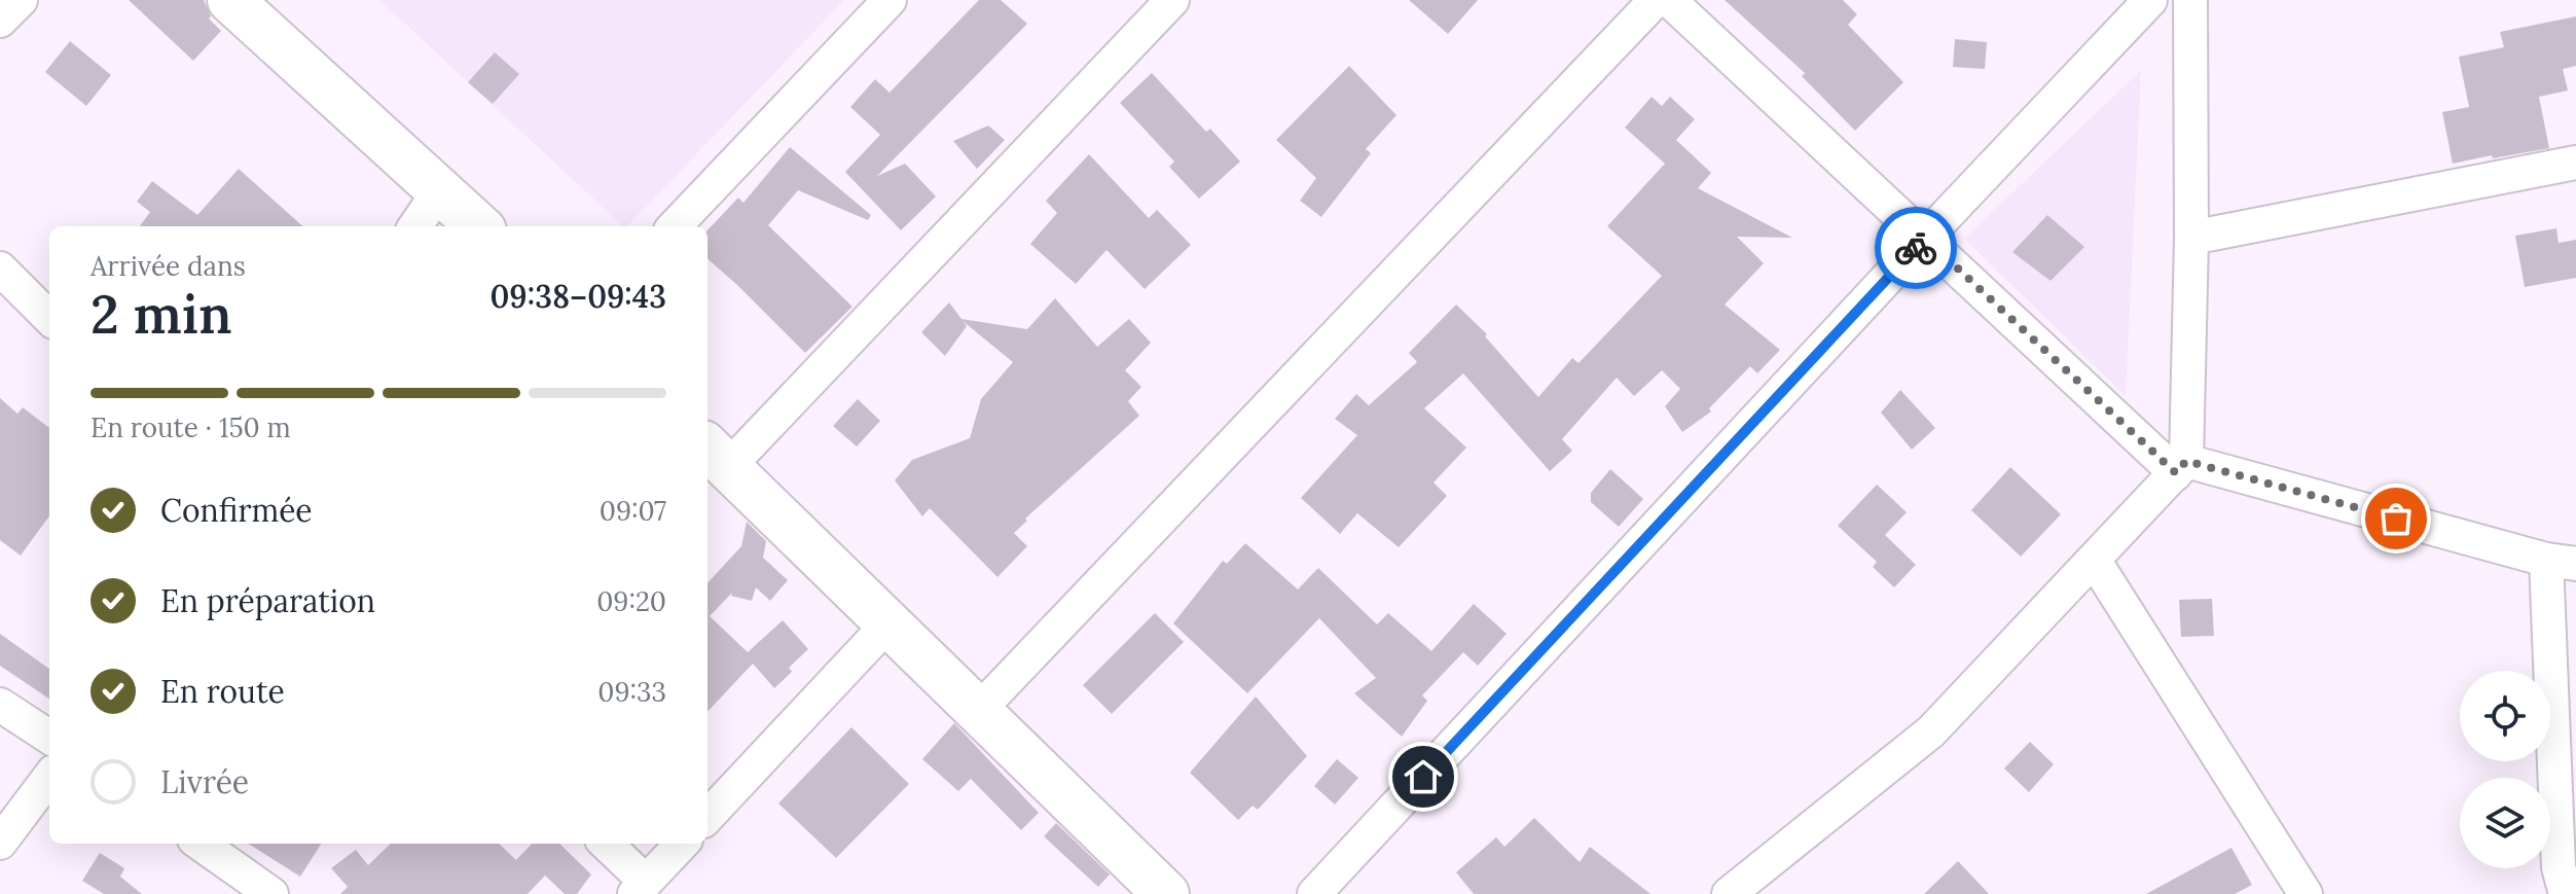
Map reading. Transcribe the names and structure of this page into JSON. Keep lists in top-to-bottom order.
{
  "page": {
    "heading": ["2 min", "Arrivée dans", "09:38–09:43"],
    "bar": "En route · 150 m",
    "list": [
      ["Confirmée", "09:07"],
      ["En préparation", "09:20"],
      ["En route", "09:33"],
      "Livrée"
    ]
  }
}
